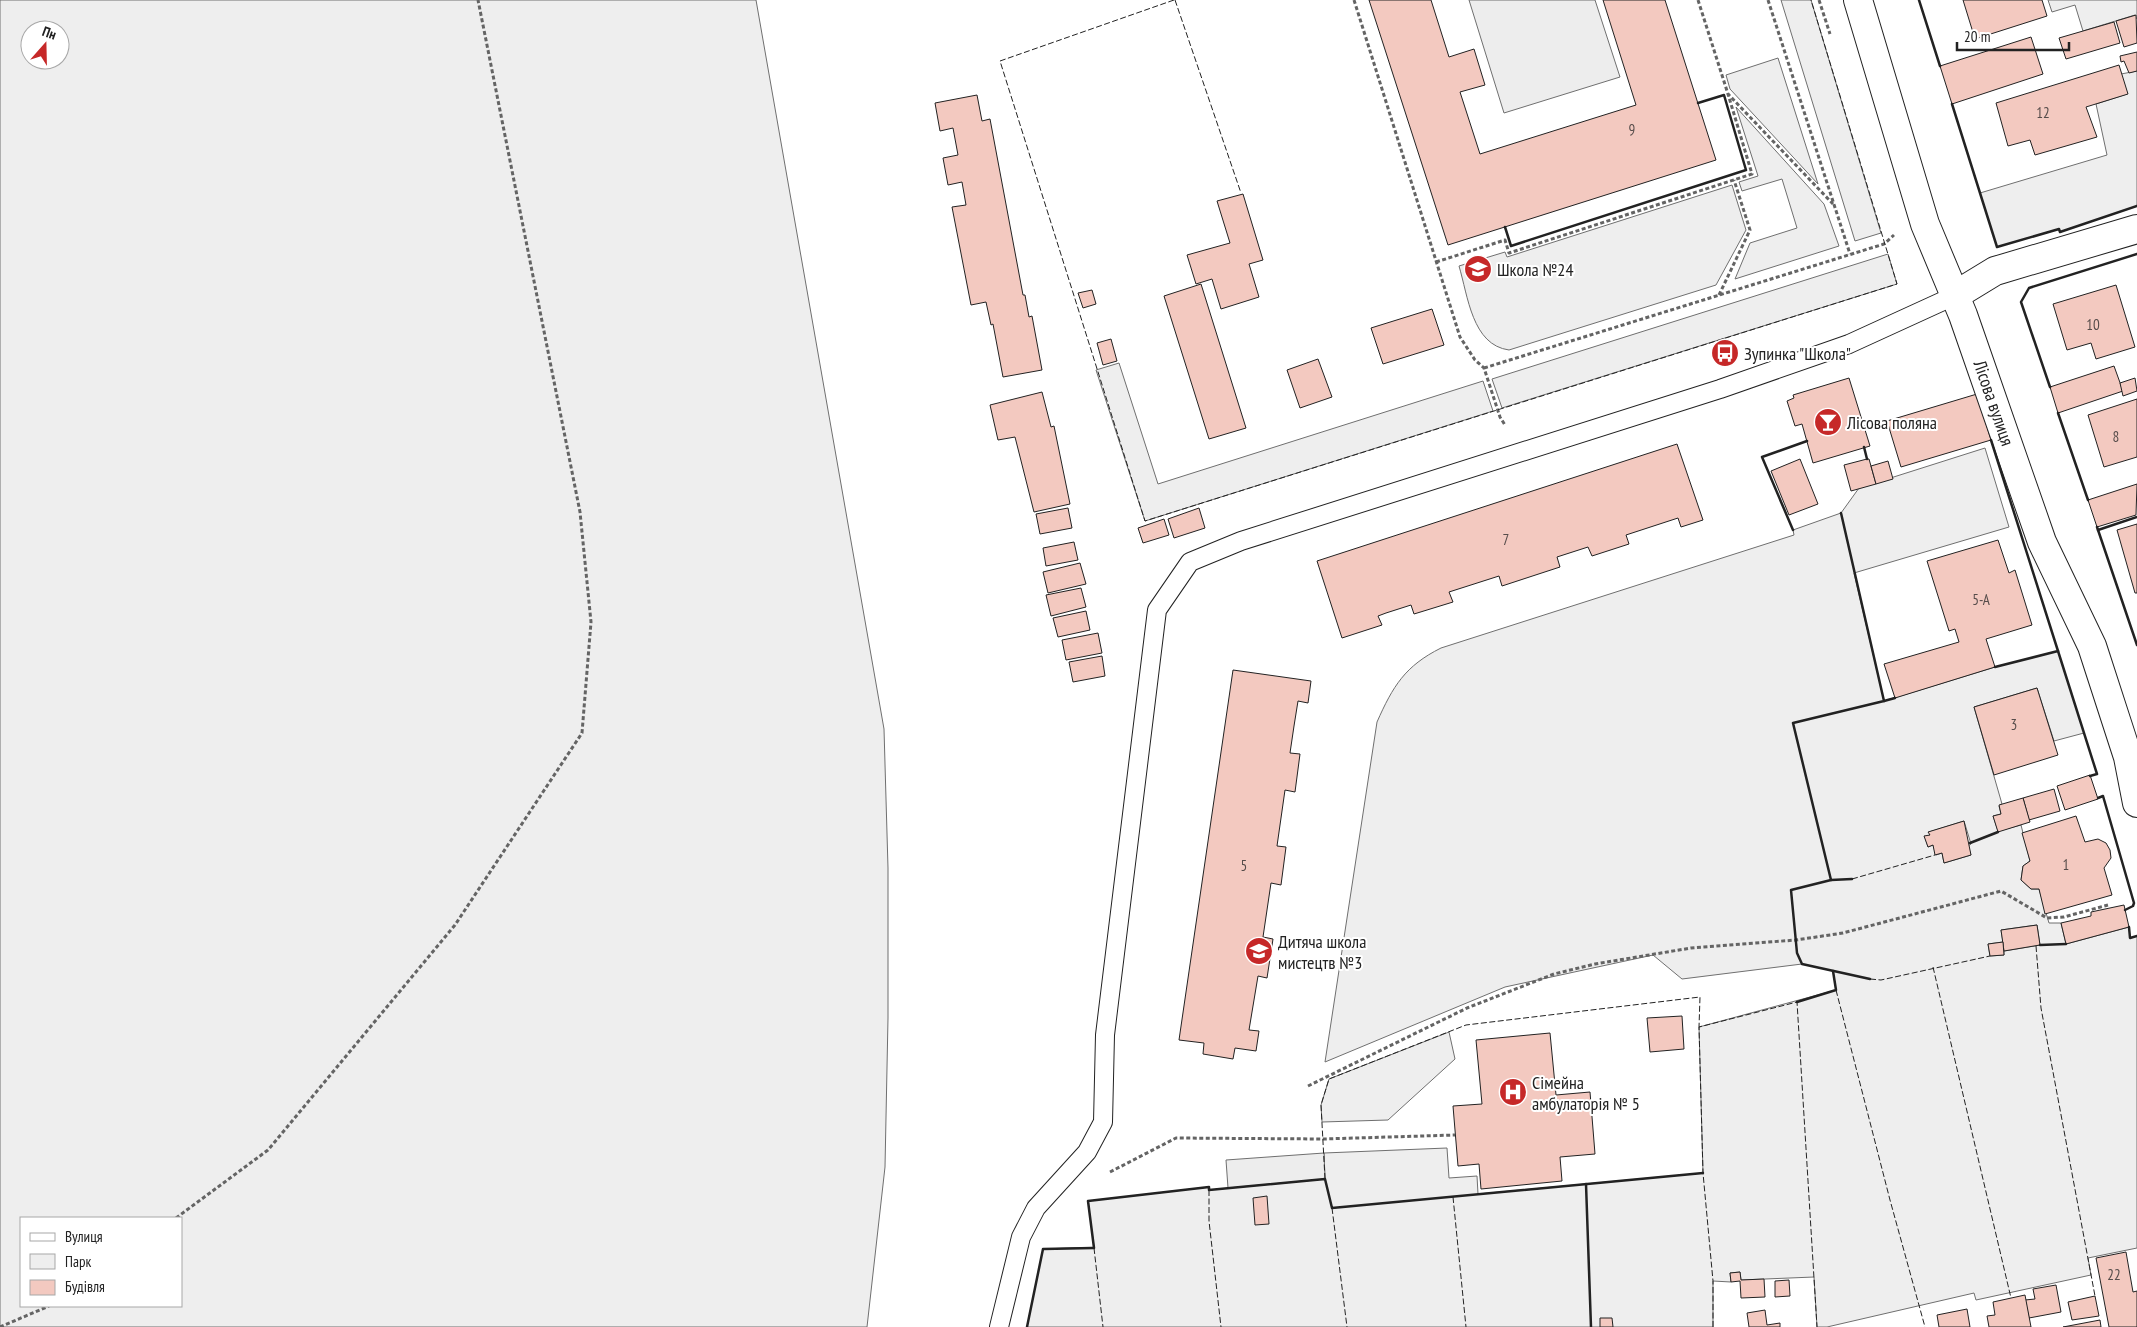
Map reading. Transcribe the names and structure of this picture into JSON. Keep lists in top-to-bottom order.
{
  "streets": {
    "street": ["Лісова вулиця"]
  },
  "places": {
    "school or university": ["Школа №24", "Дитяча школа мистецтв №3"],
    "bus stop": ["Зупинка \"Школа\""],
    "bar": ["Лісова поляна"],
    "hospital": ["Сімейна амбулаторія № 5"]
  },
  "house_numbers": [
    "12",
    "9",
    "10",
    "8",
    "7",
    "5-А",
    "3",
    "1",
    "5",
    "22"
  ],
  "legend": ["Вулиця", "Парк", "Будівля"],
  "scale_bar": "20 m",
  "north": "top"
}
